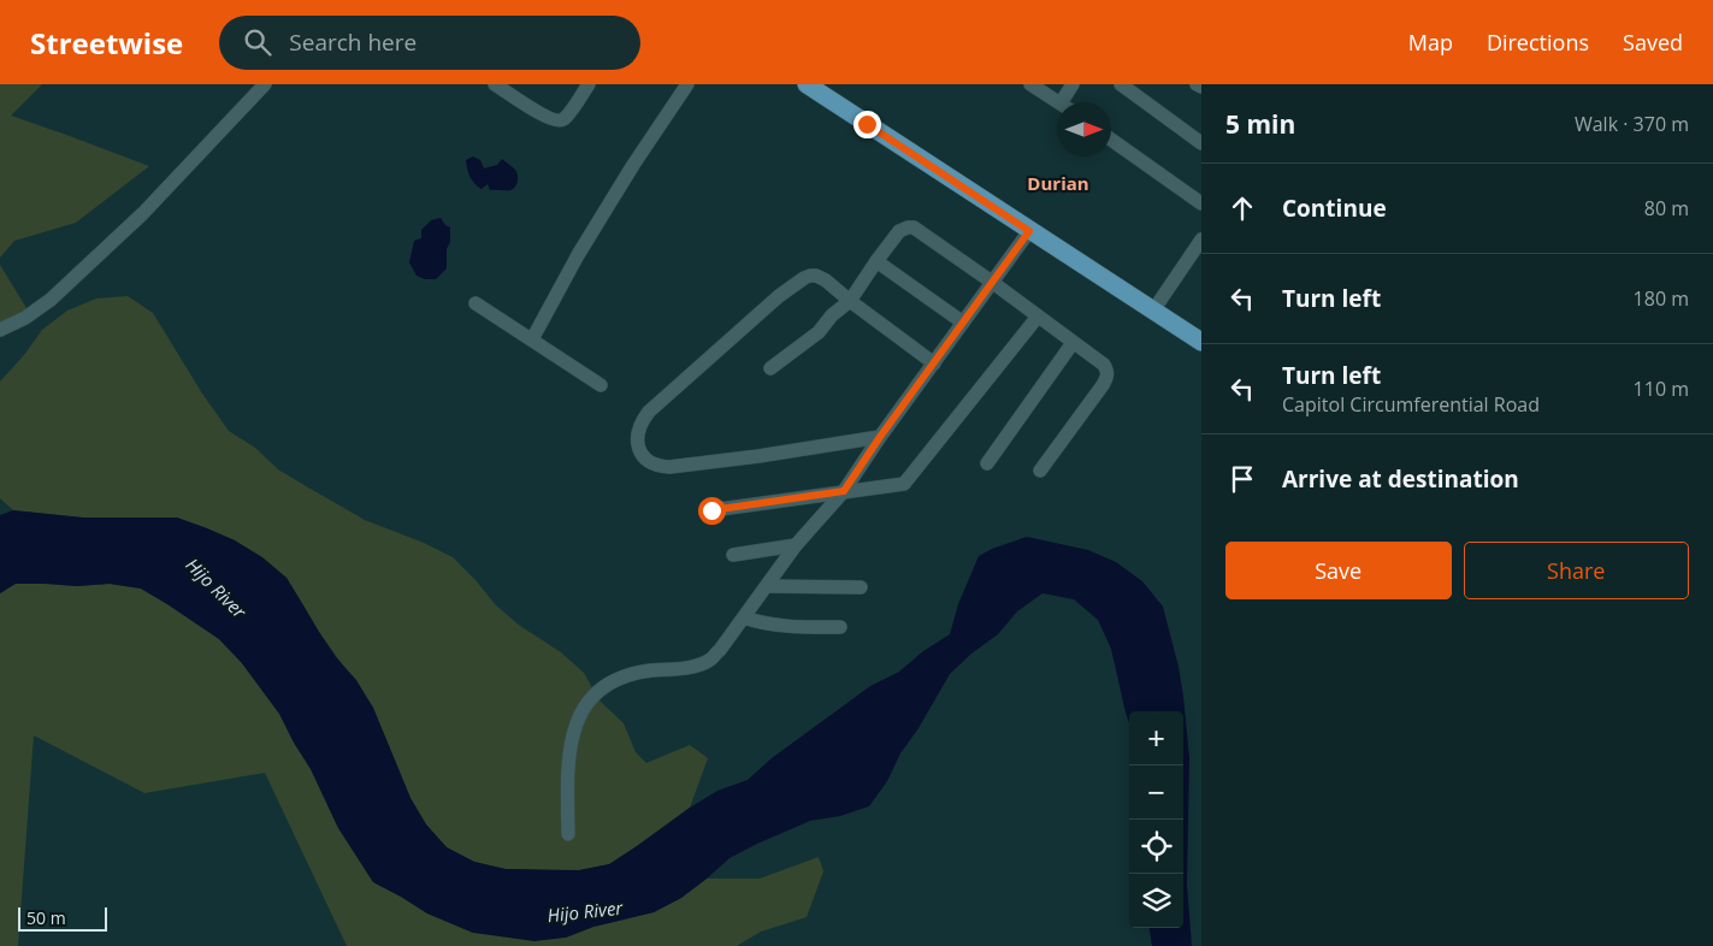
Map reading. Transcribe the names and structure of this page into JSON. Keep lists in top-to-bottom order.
{
  "districts": ["Durian"],
  "water": ["Hijo River"],
  "scale_bar": "50 m",
  "north": "right",
  "page": {
    "header": "Streetwise",
    "search": "Search here",
    "nav": ["Map", "Directions", "Saved"],
    "heading": ["5 min", "Walk · 370 m"],
    "list": [
      ["Continue", "80 m"],
      ["Turn left", "180 m"],
      ["Turn left", "Capitol Circumferential Road", "110 m"],
      "Arrive at destination"
    ],
    "buttons": ["Save", "Share"],
    "map_buttons": ["+", "−"],
    "scale": "50 m"
  }
}
